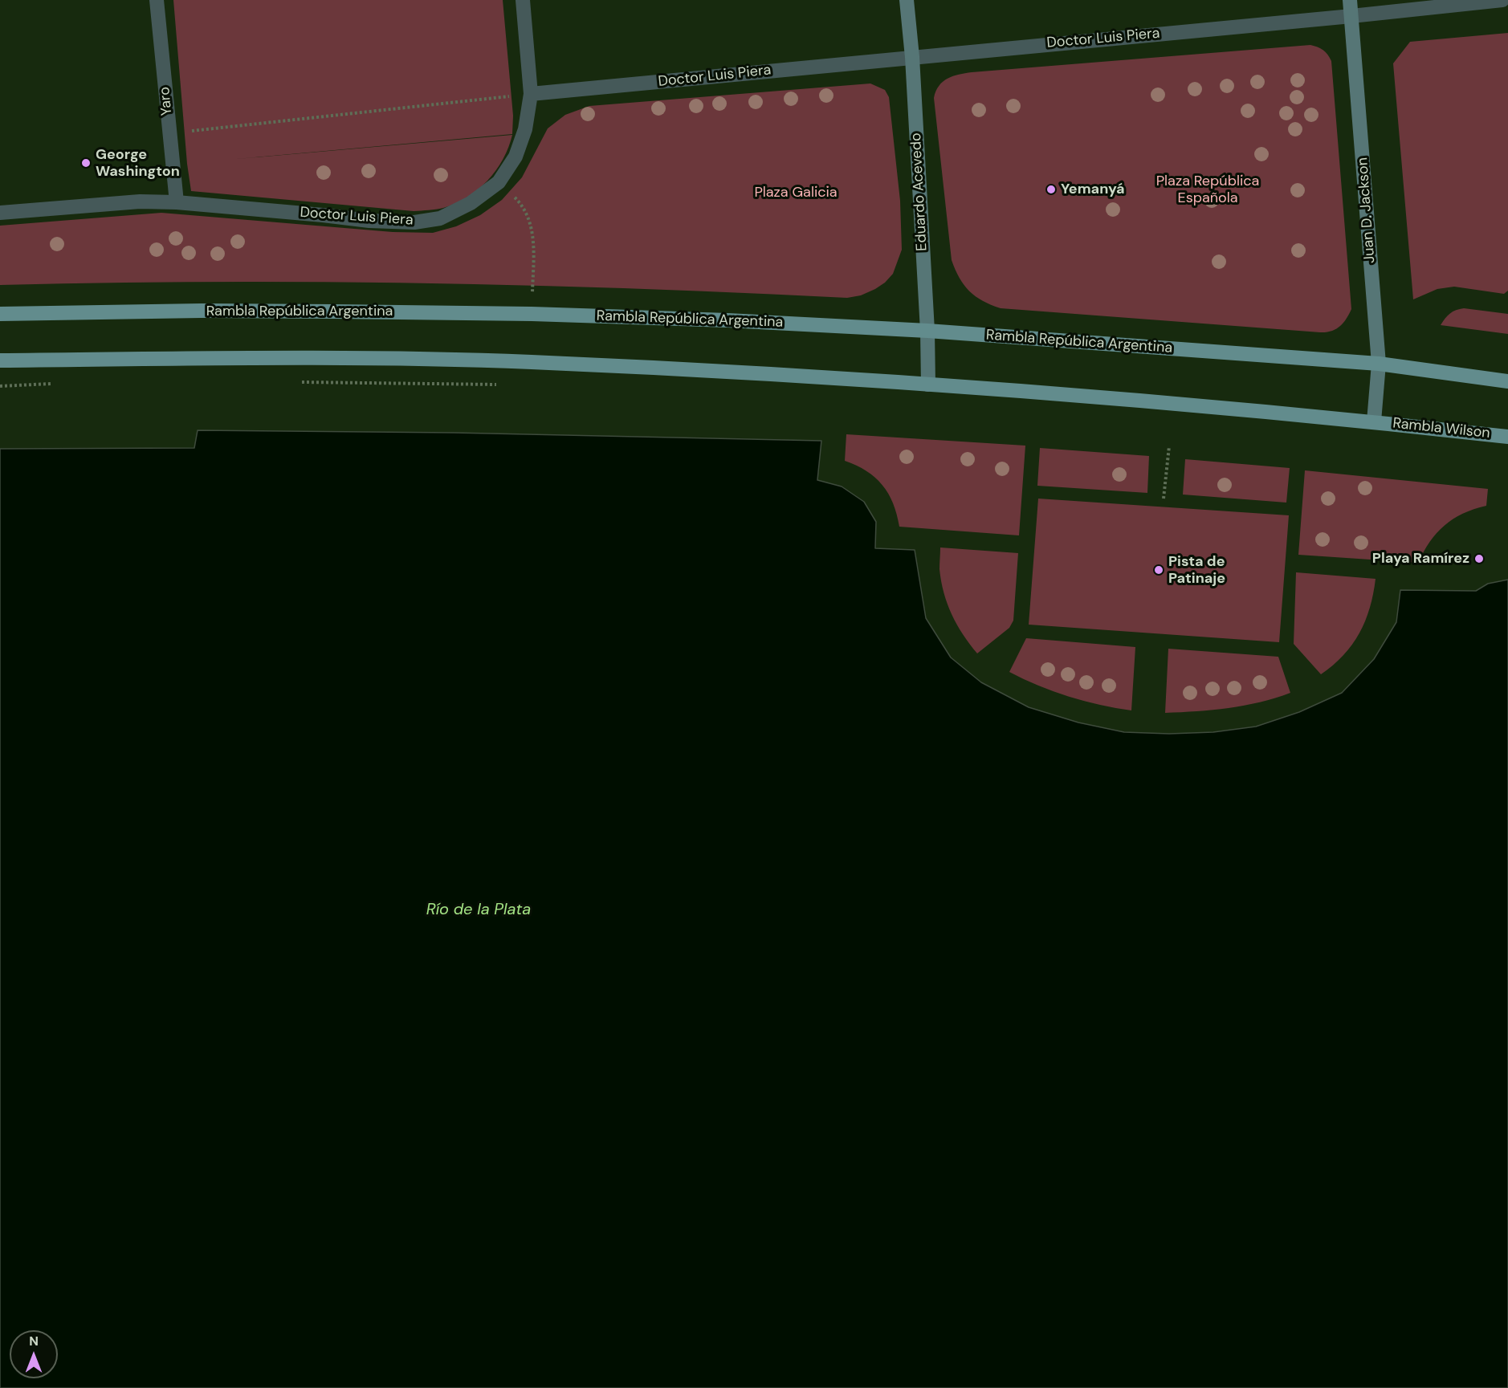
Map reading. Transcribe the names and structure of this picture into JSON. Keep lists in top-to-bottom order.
{
  "streets": {
    "main road": ["Rambla República Argentina", "Rambla Wilson"],
    "street": [
      "Doctor Luis Piera",
      "Yaro",
      "Eduardo Acevedo",
      "Juan D. Jackson"
    ]
  },
  "crossings": [
    ["Doctor Luis Piera", "Yaro"],
    ["Doctor Luis Piera", "Eduardo Acevedo"],
    ["Doctor Luis Piera", "Juan D. Jackson"],
    ["Eduardo Acevedo", "Rambla República Argentina"],
    ["Juan D. Jackson", "Rambla República Argentina"],
    ["Juan D. Jackson", "Rambla Wilson"]
  ],
  "water": ["Río de la Plata"],
  "parks": ["Plaza República Española", "Plaza Galicia"],
  "places": [
    "George Washington",
    "Yemanyá",
    "Playa Ramírez",
    "Pista de Patinaje"
  ],
  "north": "top"
}
